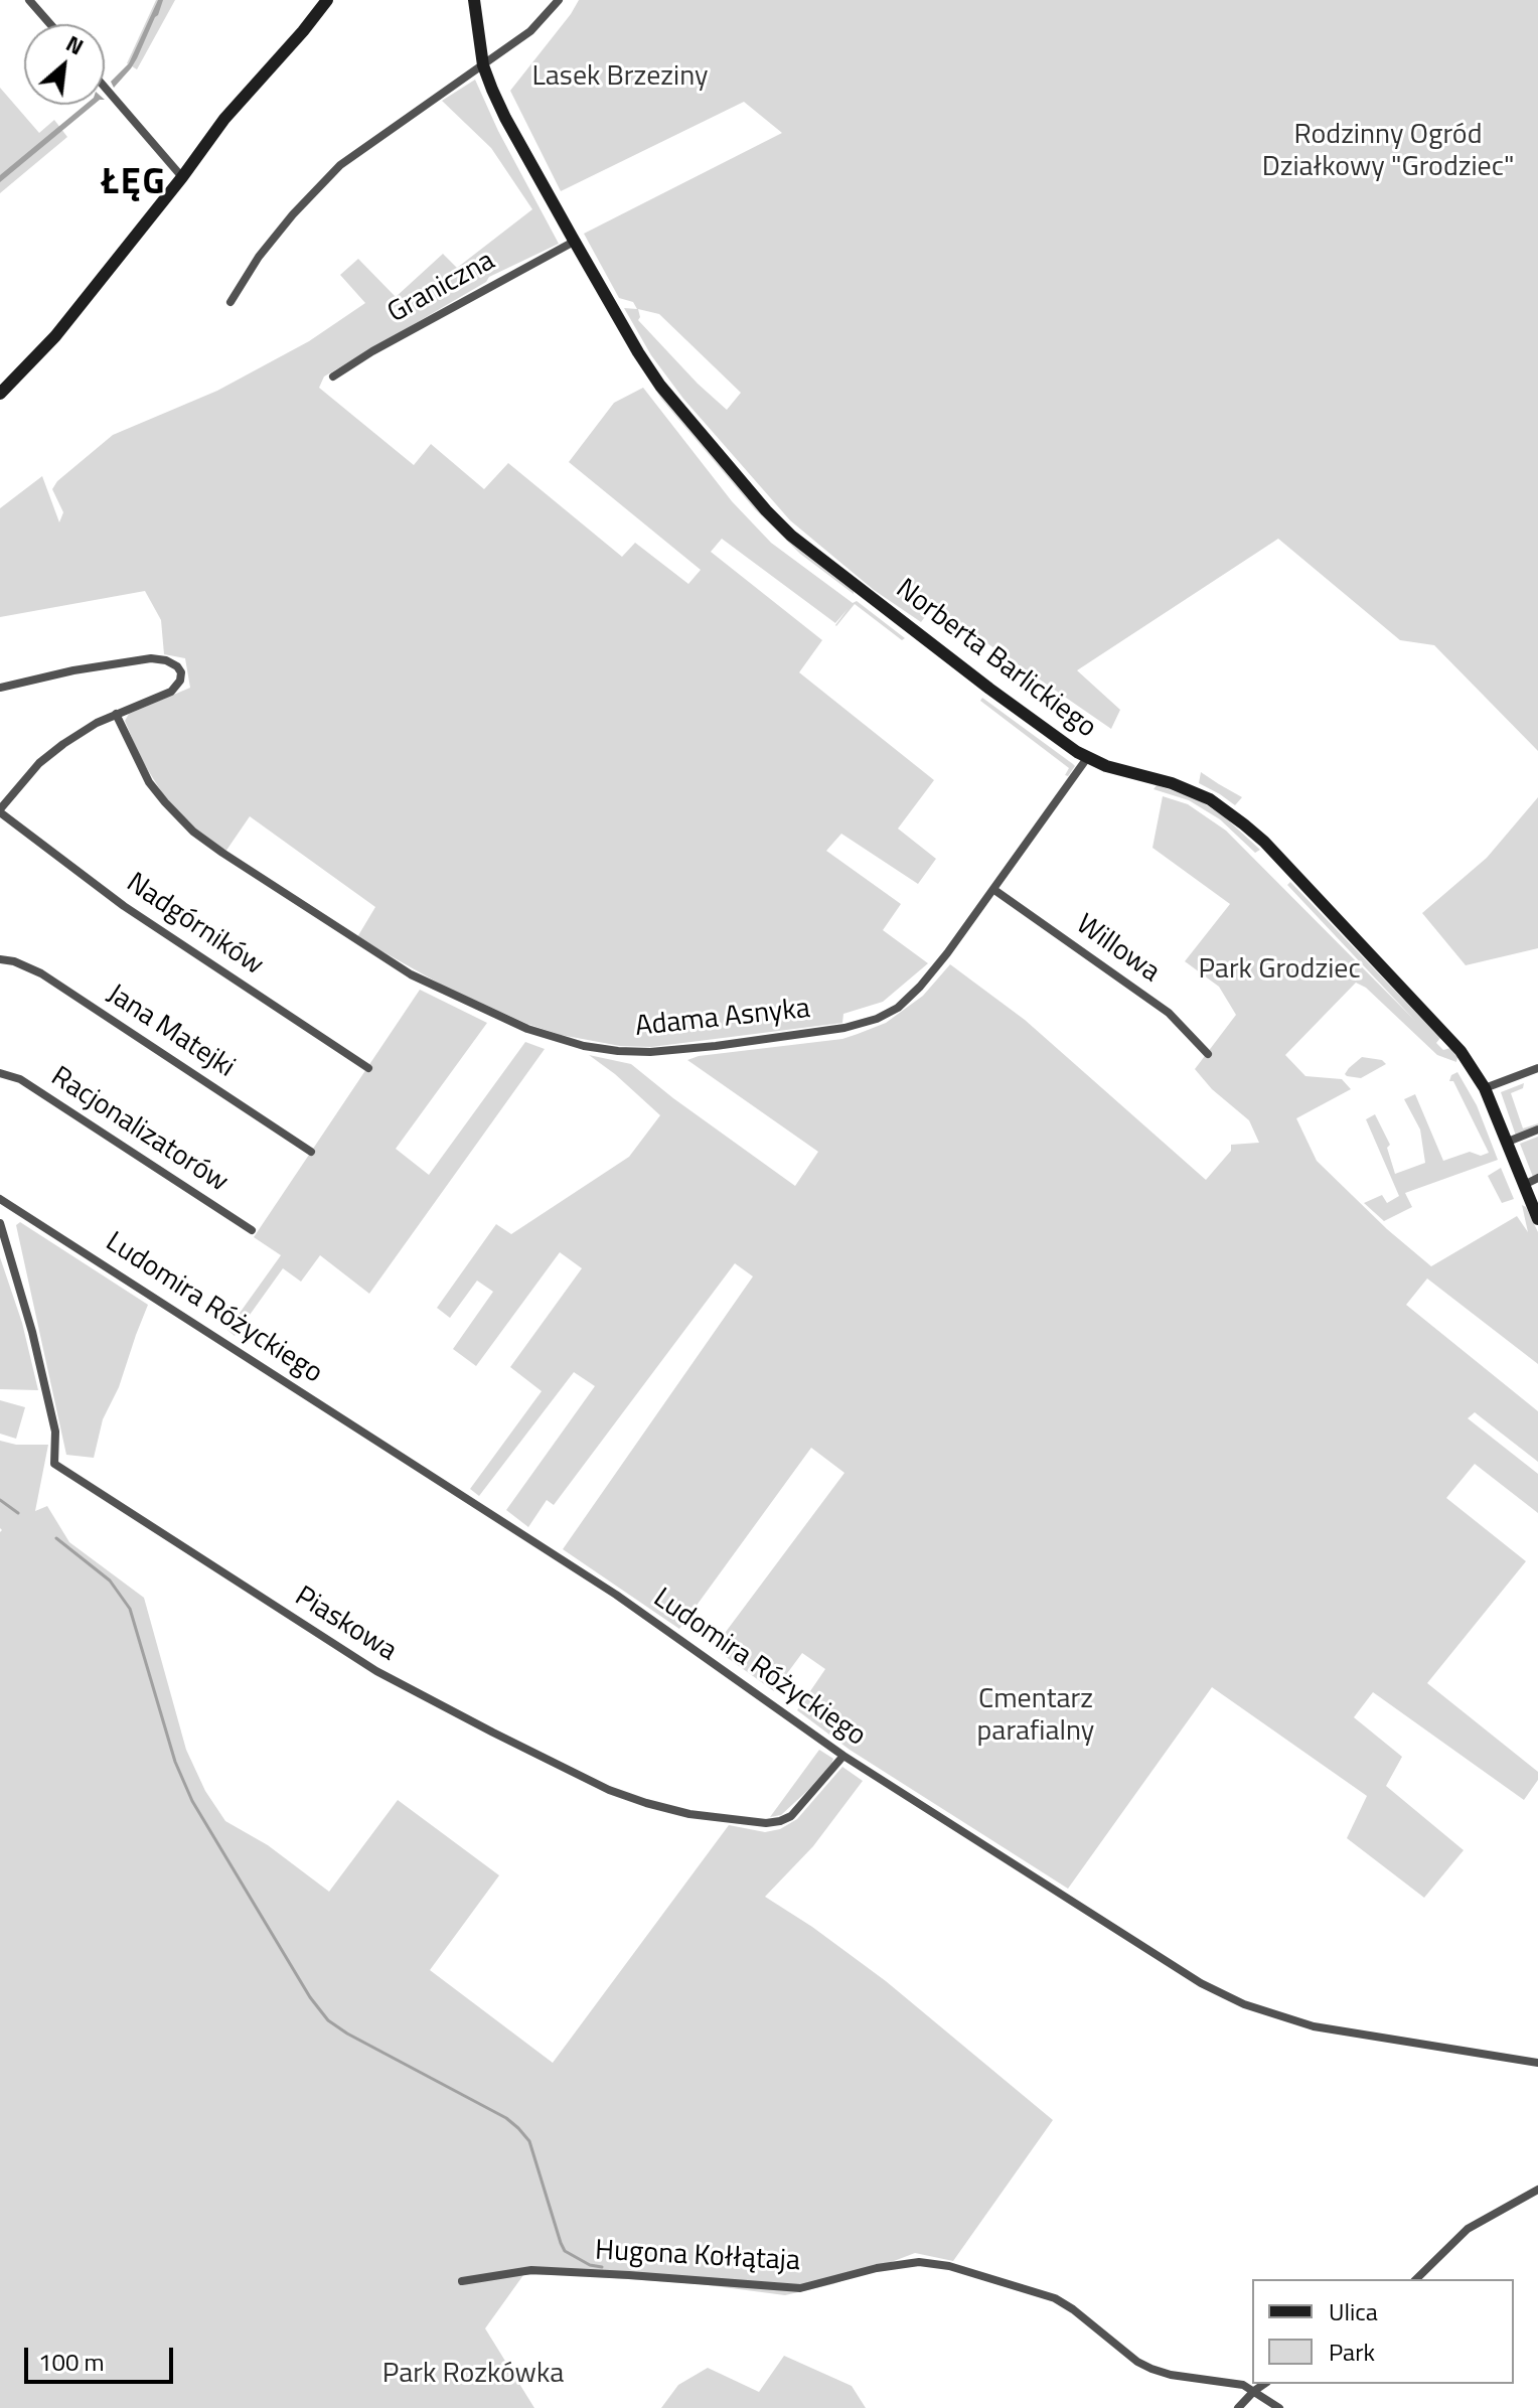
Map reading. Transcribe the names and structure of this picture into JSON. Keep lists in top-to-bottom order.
{
  "streets": {
    "street": [
      "Graniczna",
      "Norberta Barlickiego",
      "Nadgórników",
      "Willowa",
      "Adama Asnyka",
      "Jana Matejki",
      "Racjonalizatorów",
      "Ludomira Różyckiego",
      "Piaskowa",
      "Hugona Kołłątaja"
    ]
  },
  "crossings": [
    ["Graniczna", "Norberta Barlickiego"],
    ["Norberta Barlickiego", "Adama Asnyka"],
    ["Willowa", "Adama Asnyka"],
    ["Ludomira Różyckiego", "Piaskowa"]
  ],
  "districts": ["ŁĘG"],
  "parks": [
    "Lasek Brzeziny",
    "Rodzinny Ogród Działkowy \"Grodziec\"",
    "Park Grodziec",
    "Cmentarz parafialny",
    "Park Rozkówka"
  ],
  "legend": ["Ulica", "Park"],
  "scale_bar": "100 m",
  "north": "top right"
}
